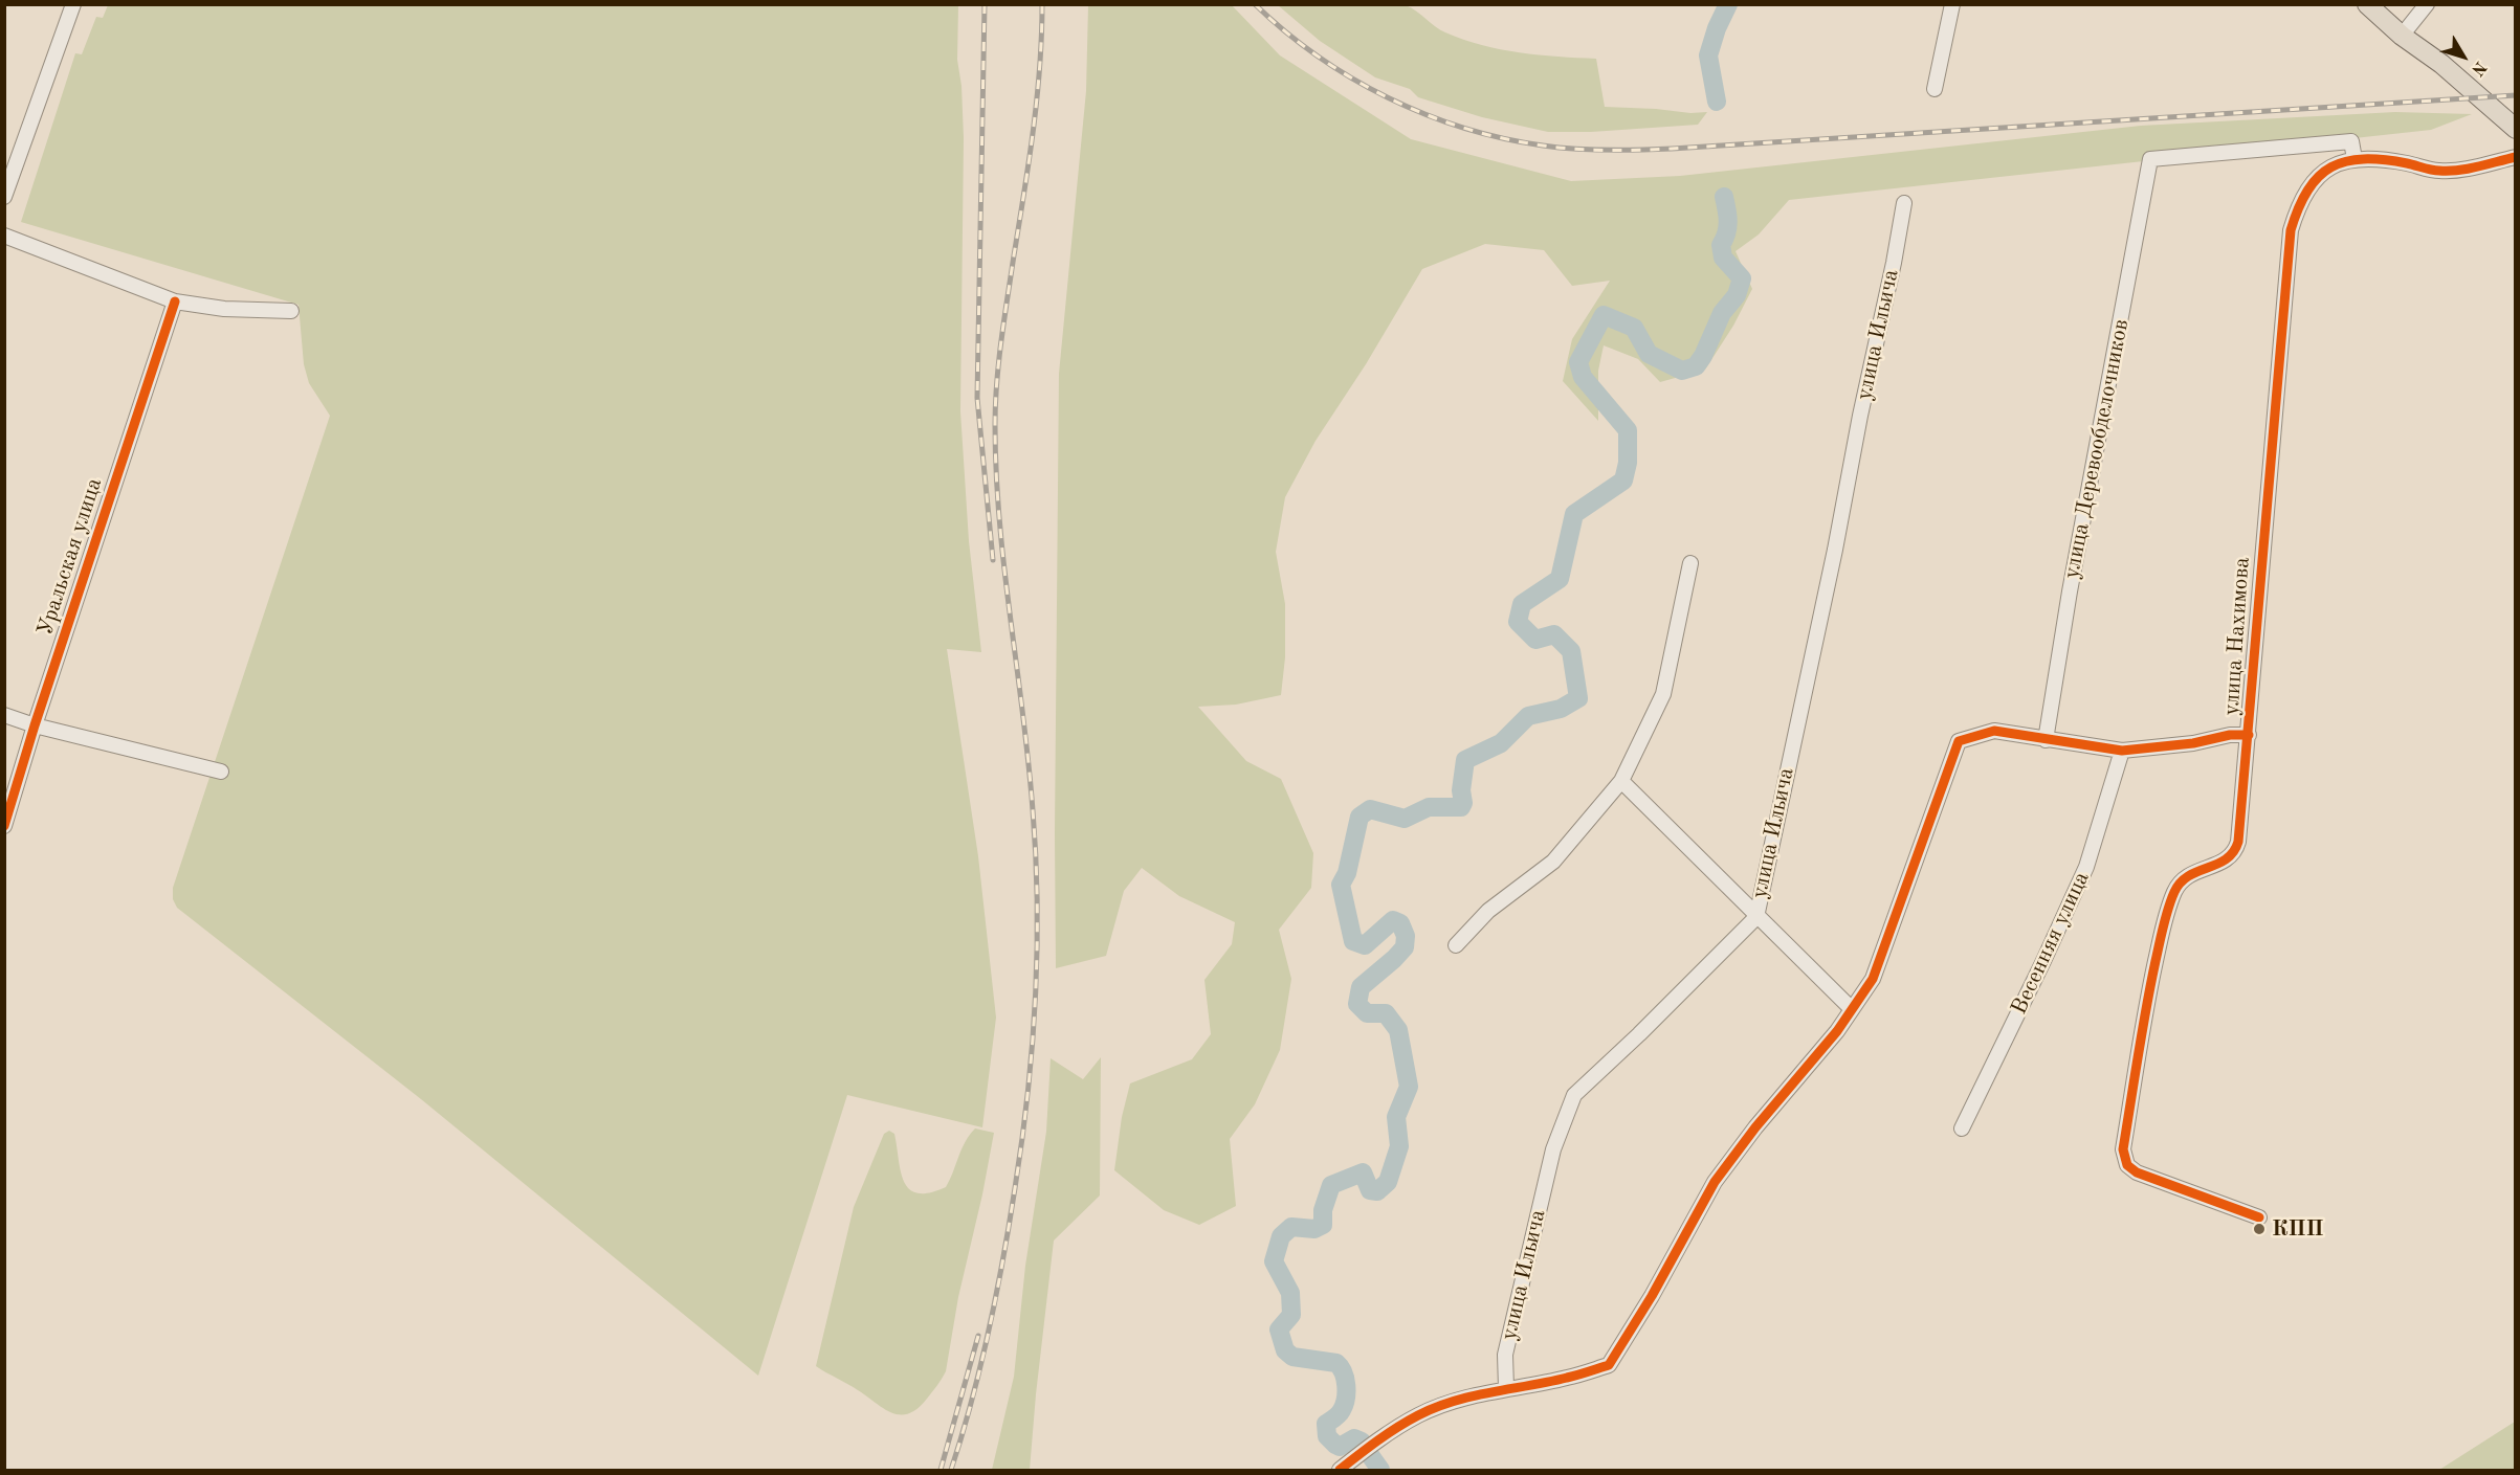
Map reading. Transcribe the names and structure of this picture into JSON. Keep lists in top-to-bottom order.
{
  "streets": {
    "street": [
      "улица Ильича",
      "улица Деревообделочников",
      "Уральская улица",
      "улица Нахимова",
      "Весенняя улица"
    ]
  },
  "crossings": [
    ["улица Деревообделочников", "улица Нахимова"]
  ],
  "places": ["КПП"],
  "north": "bottom right"
}
